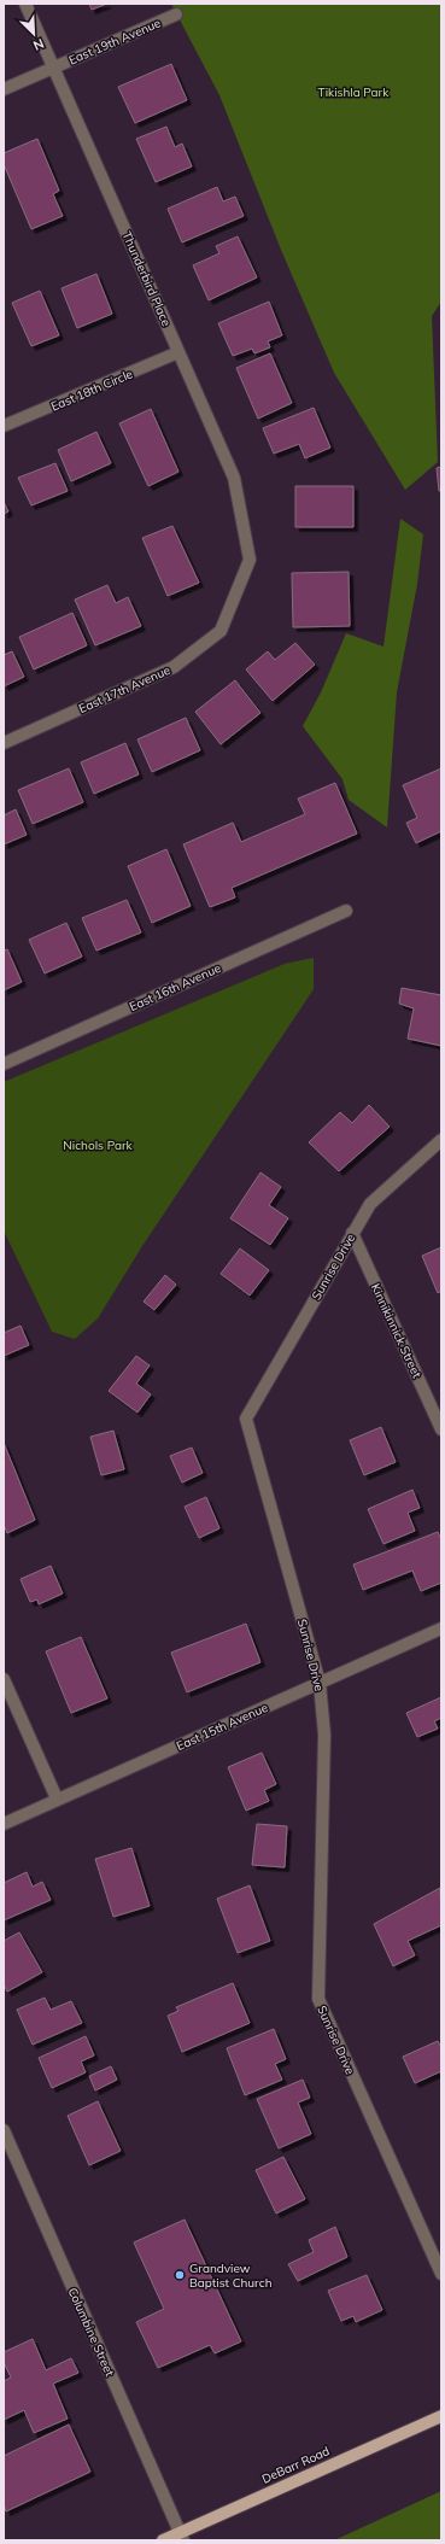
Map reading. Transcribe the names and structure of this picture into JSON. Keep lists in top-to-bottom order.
{
  "streets": {
    "main road": ["DeBarr Road"],
    "street": [
      "East 19th Avenue",
      "Thunderbird Place",
      "East 18th Circle",
      "East 17th Avenue",
      "East 16th Avenue",
      "Sunrise Drive",
      "Kinnikinnick Street",
      "East 15th Avenue",
      "Columbine Street"
    ]
  },
  "crossings": [
    ["East 19th Avenue", "Thunderbird Place"],
    ["Thunderbird Place", "East 18th Circle"],
    ["Thunderbird Place", "East 17th Avenue"],
    ["Sunrise Drive", "Kinnikinnick Street"],
    ["Sunrise Drive", "East 15th Avenue"],
    ["Columbine Street", "DeBarr Road"]
  ],
  "parks": ["Tikishla Park", "Nichols Park"],
  "places": ["Grandview Baptist Church"],
  "north": "bottom right"
}
